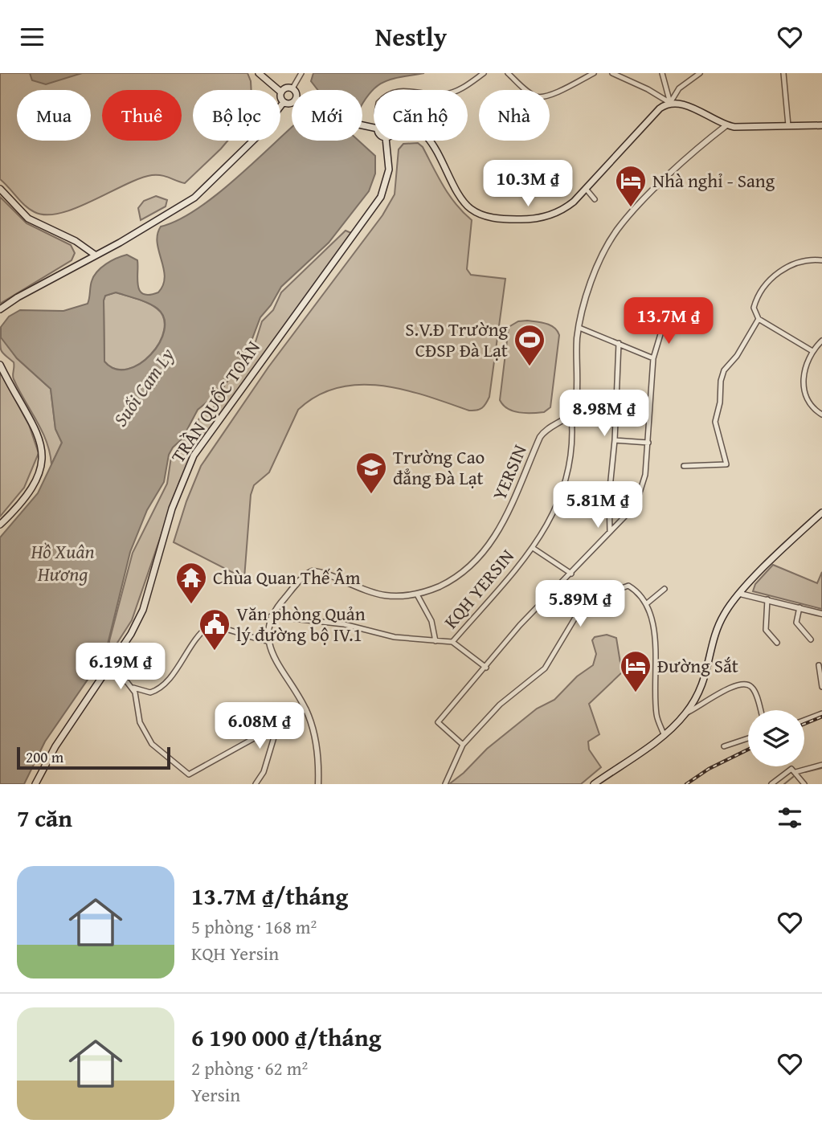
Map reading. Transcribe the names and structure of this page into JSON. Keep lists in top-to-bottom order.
{
  "streets": {
    "main road": ["TRẦN QUỐC TOẢN"],
    "street": ["YERSIN", "KQH YERSIN"]
  },
  "crossings": [
    ["YERSIN", "KQH YERSIN"]
  ],
  "water": ["Suối Cam Ly", "Hồ Xuân Hương"],
  "places": {
    "hotel": ["Nhà nghỉ - Sang", "Đường Sắt"],
    "sports": ["S.V.Đ Trường CĐSP Đà Lạt"],
    "school or university": ["Trường Cao đẳng Đà Lạt"],
    "temple": ["Chùa Quan Thế Âm"],
    "public building": ["Văn phòng Quản lý đường bộ IV.1"]
  },
  "scale_bar": "200 m",
  "page": {
    "header": "Nestly",
    "chip": [
      "Mua",
      "Thuê",
      "Bộ lọc",
      "Mới",
      "Căn hộ",
      "Nhà"
    ],
    "price": [
      "10.3M ₫",
      "13.7M ₫",
      "8.98M ₫",
      "5.81M ₫",
      "5.89M ₫",
      "6.19M ₫",
      "6.08M ₫"
    ],
    "scale": "200 m",
    "heading": "7 căn",
    "list": [
      {
        "name": "13.7M ₫/tháng",
        "note": "5 phòng · 168 m² · KQH Yersin"
      },
      {
        "name": "6 190 000 ₫/tháng",
        "note": "2 phòng · 62 m² · Yersin"
      }
    ]
  }
}
